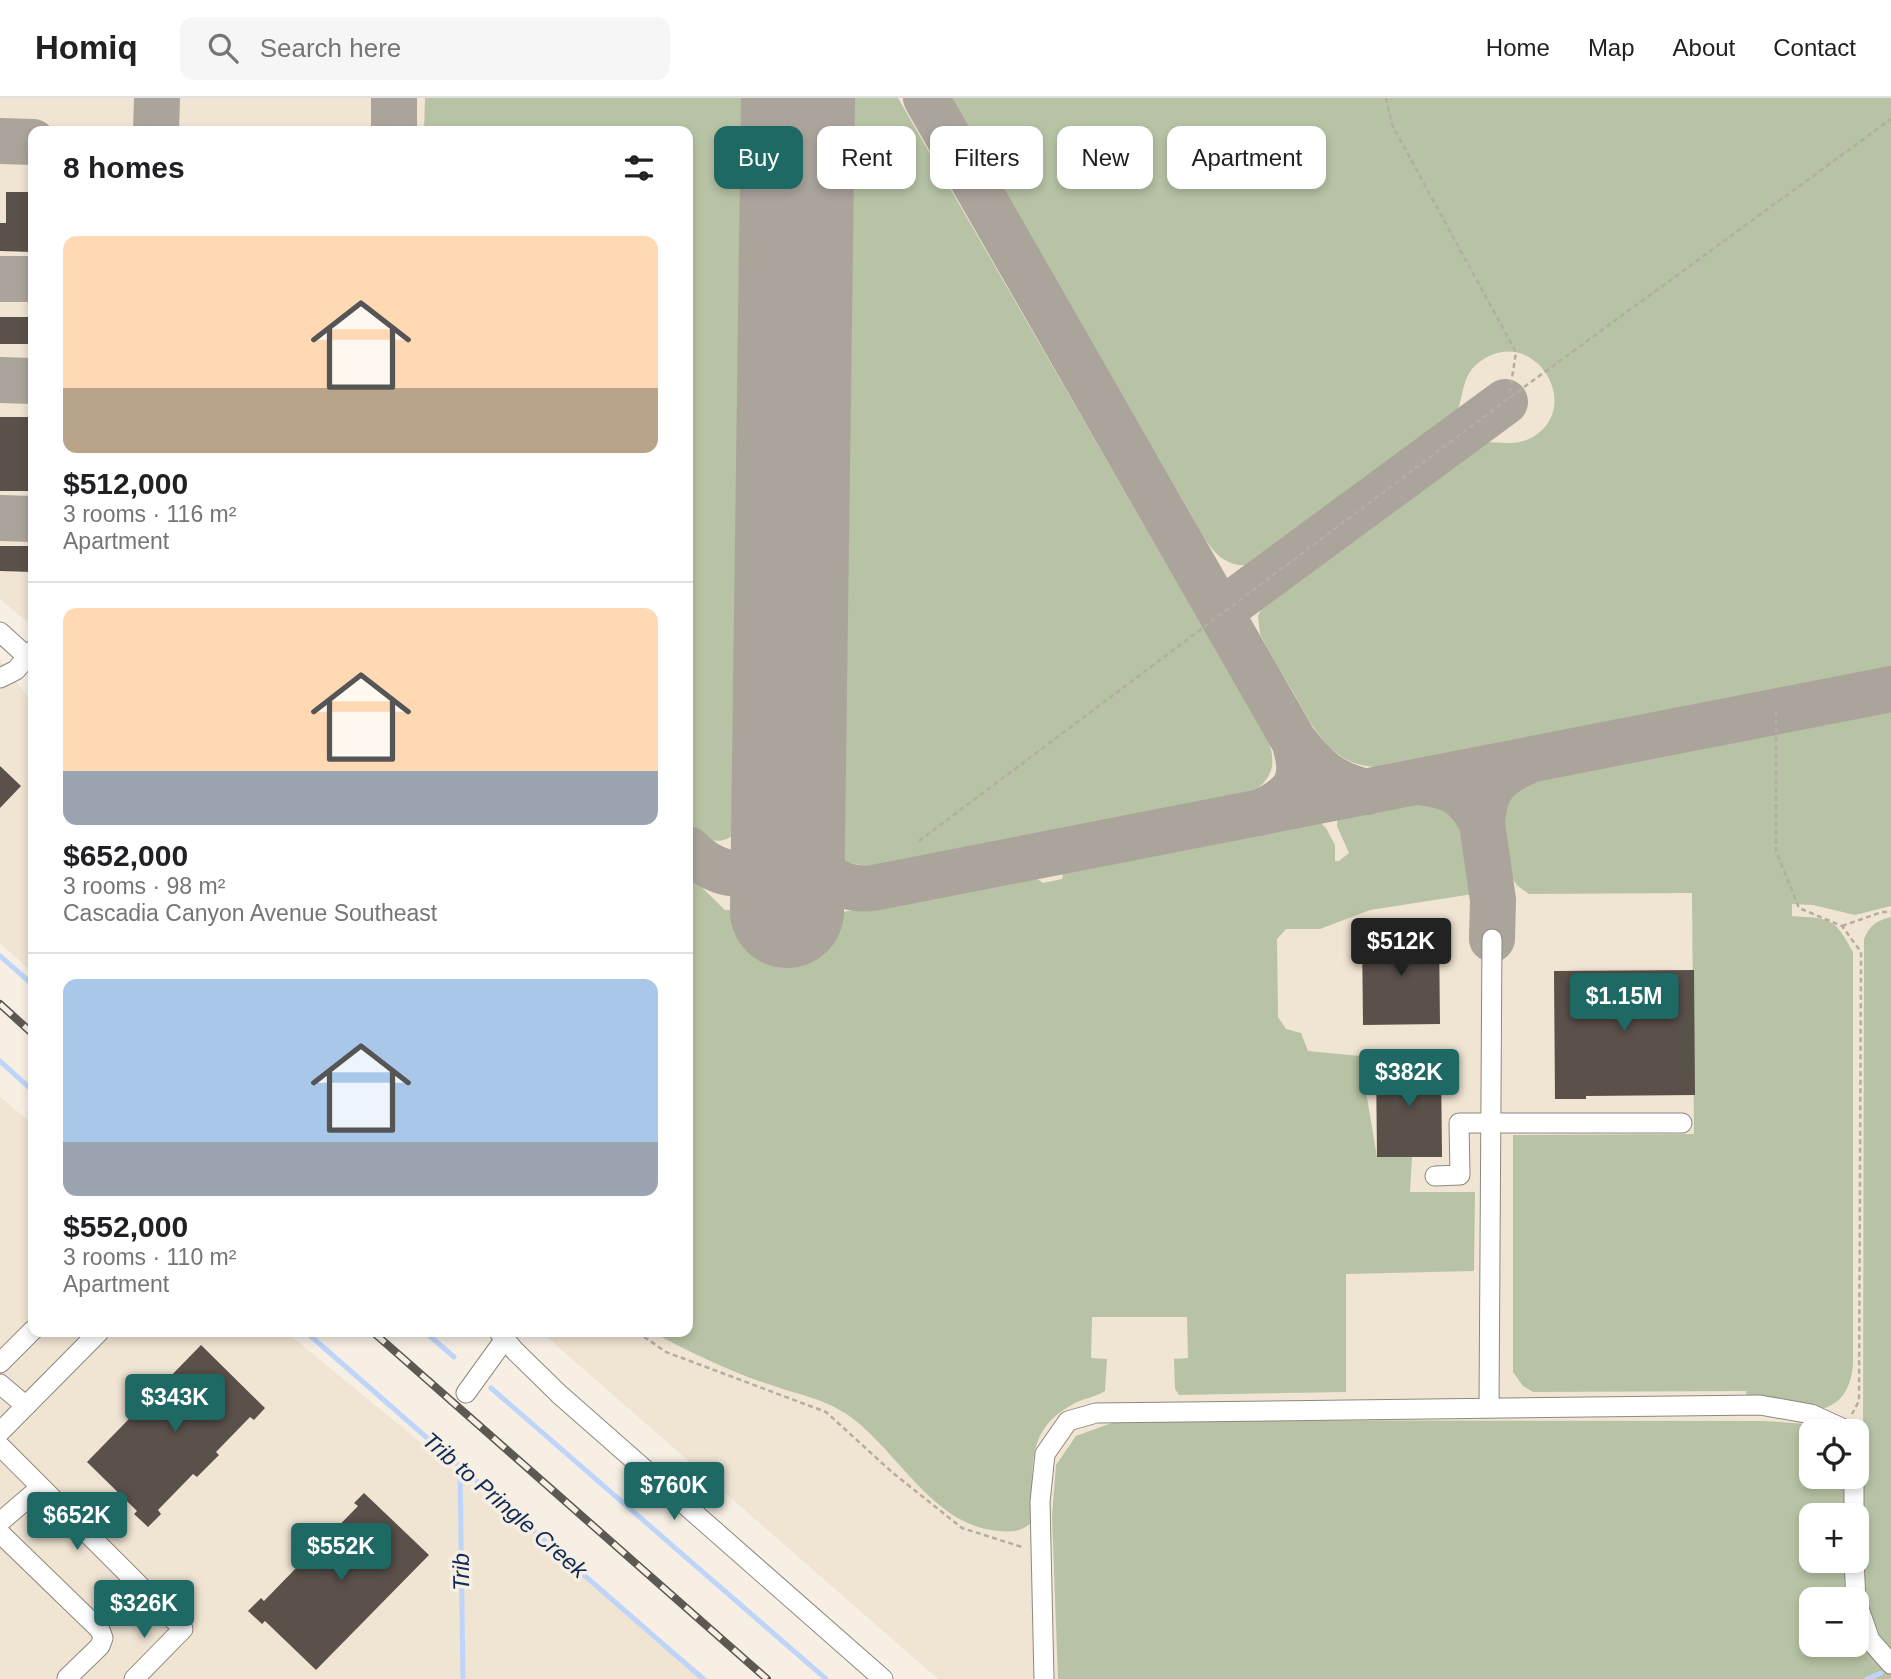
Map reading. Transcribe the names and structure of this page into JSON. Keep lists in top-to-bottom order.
{
  "water": ["Trib to Pringle Creek", "Trib"],
  "page": {
    "header": "Homiq",
    "search": "Search here",
    "nav": [
      "Home",
      "Map",
      "About",
      "Contact"
    ],
    "chip": [
      "Buy",
      "Rent",
      "Filters",
      "New",
      "Apartment"
    ],
    "heading": "8 homes",
    "list": [
      {
        "name": "$512,000",
        "note": "3 rooms · 116 m² · Apartment"
      },
      {
        "name": "$652,000",
        "note": "3 rooms · 98 m² · Cascadia Canyon Avenue Southeast"
      },
      {
        "name": "$552,000",
        "note": "3 rooms · 110 m² · Apartment"
      }
    ],
    "price": [
      "$512K",
      "$1.15M",
      "$382K",
      "$343K",
      "$760K",
      "$652K",
      "$552K",
      "$326K"
    ],
    "map_buttons": ["+", "−"]
  }
}
